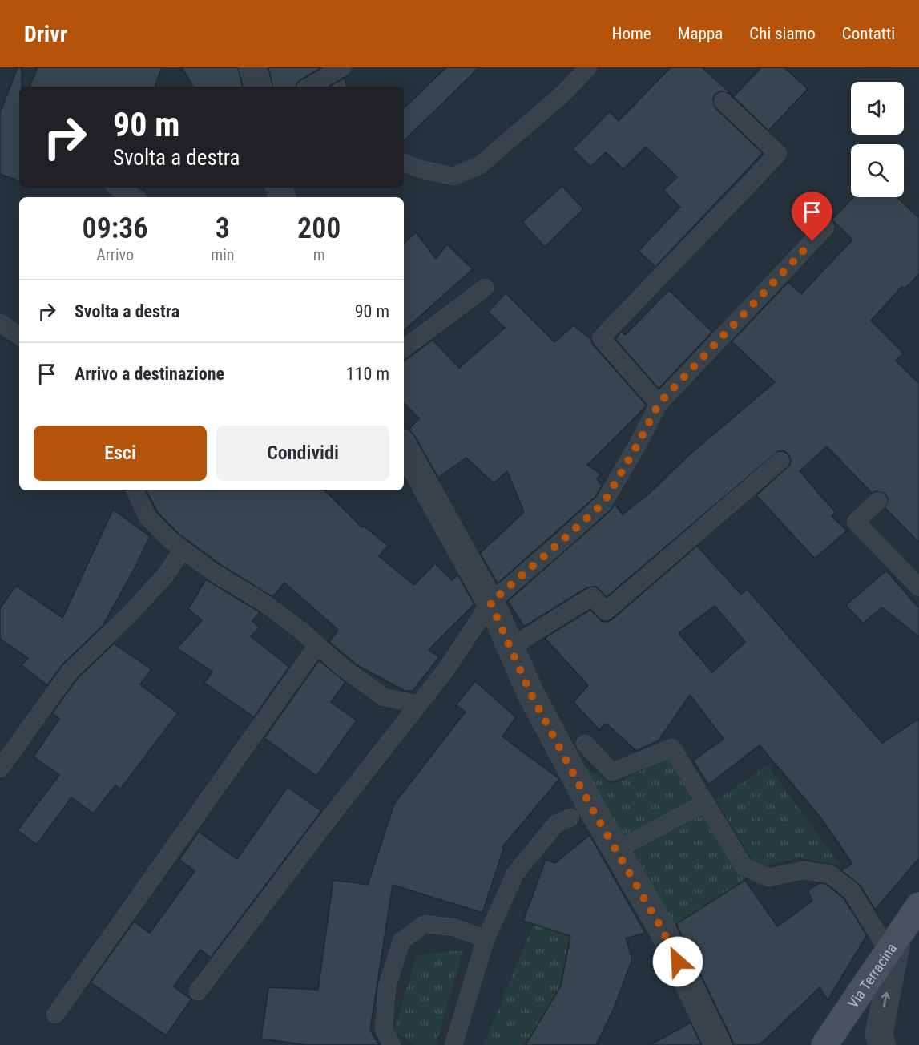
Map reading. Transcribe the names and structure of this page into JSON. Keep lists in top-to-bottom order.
{
  "streets": {
    "main road": ["Via Terracina"]
  },
  "page": {
    "header": "Drivr",
    "nav": [
      "Home",
      "Mappa",
      "Chi siamo",
      "Contatti"
    ],
    "turn": ["90 m", "Svolta a destra"],
    "eta": [
      "09:36",
      "Arrivo",
      "3",
      "min",
      "200",
      "m"
    ],
    "list": [
      {
        "name": "Svolta a destra",
        "value": "90 m"
      },
      {
        "name": "Arrivo a destinazione",
        "value": "110 m"
      }
    ],
    "buttons": ["Esci", "Condividi"]
  }
}
